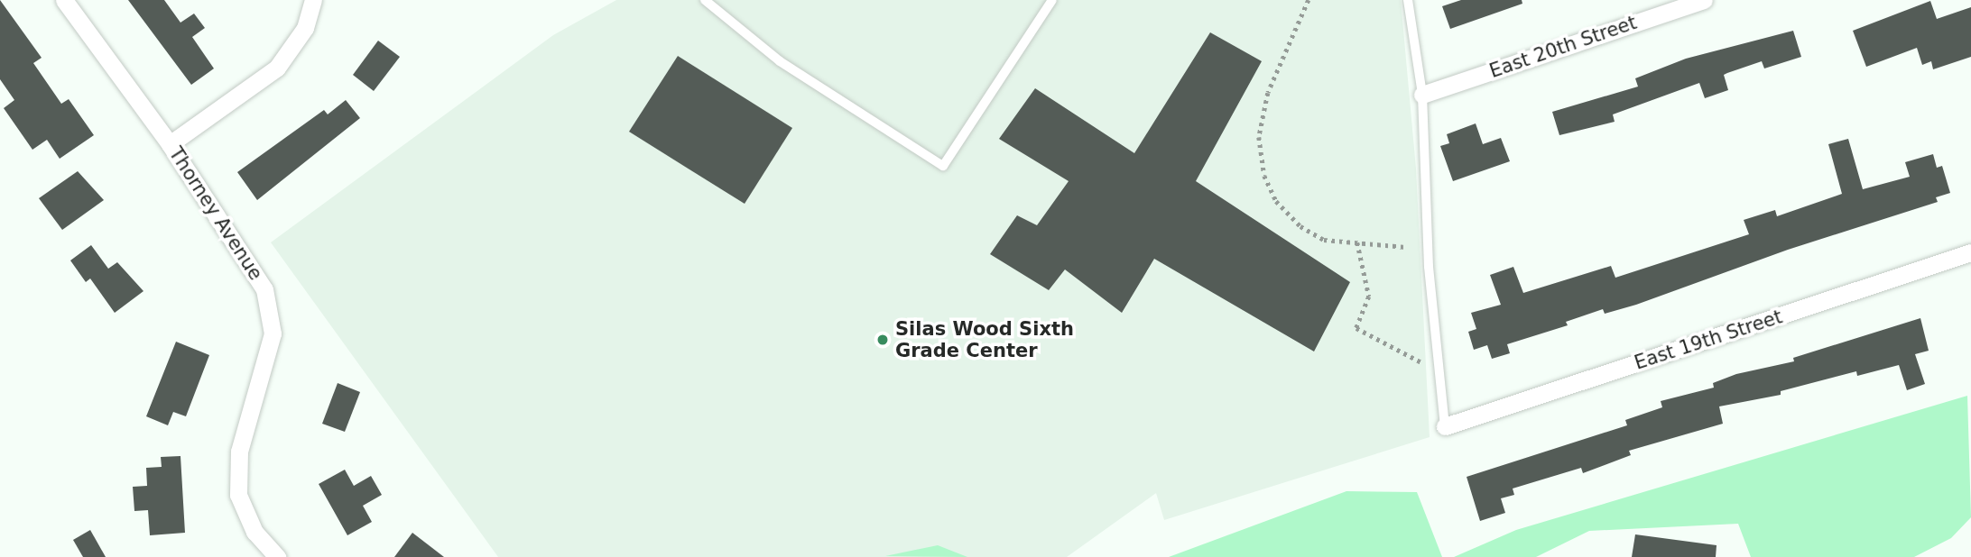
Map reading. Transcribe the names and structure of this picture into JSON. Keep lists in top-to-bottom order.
{
  "streets": {
    "street": ["East 20th Street", "Thorney Avenue", "East 19th Street"]
  },
  "places": ["Silas Wood Sixth Grade Center"]
}
